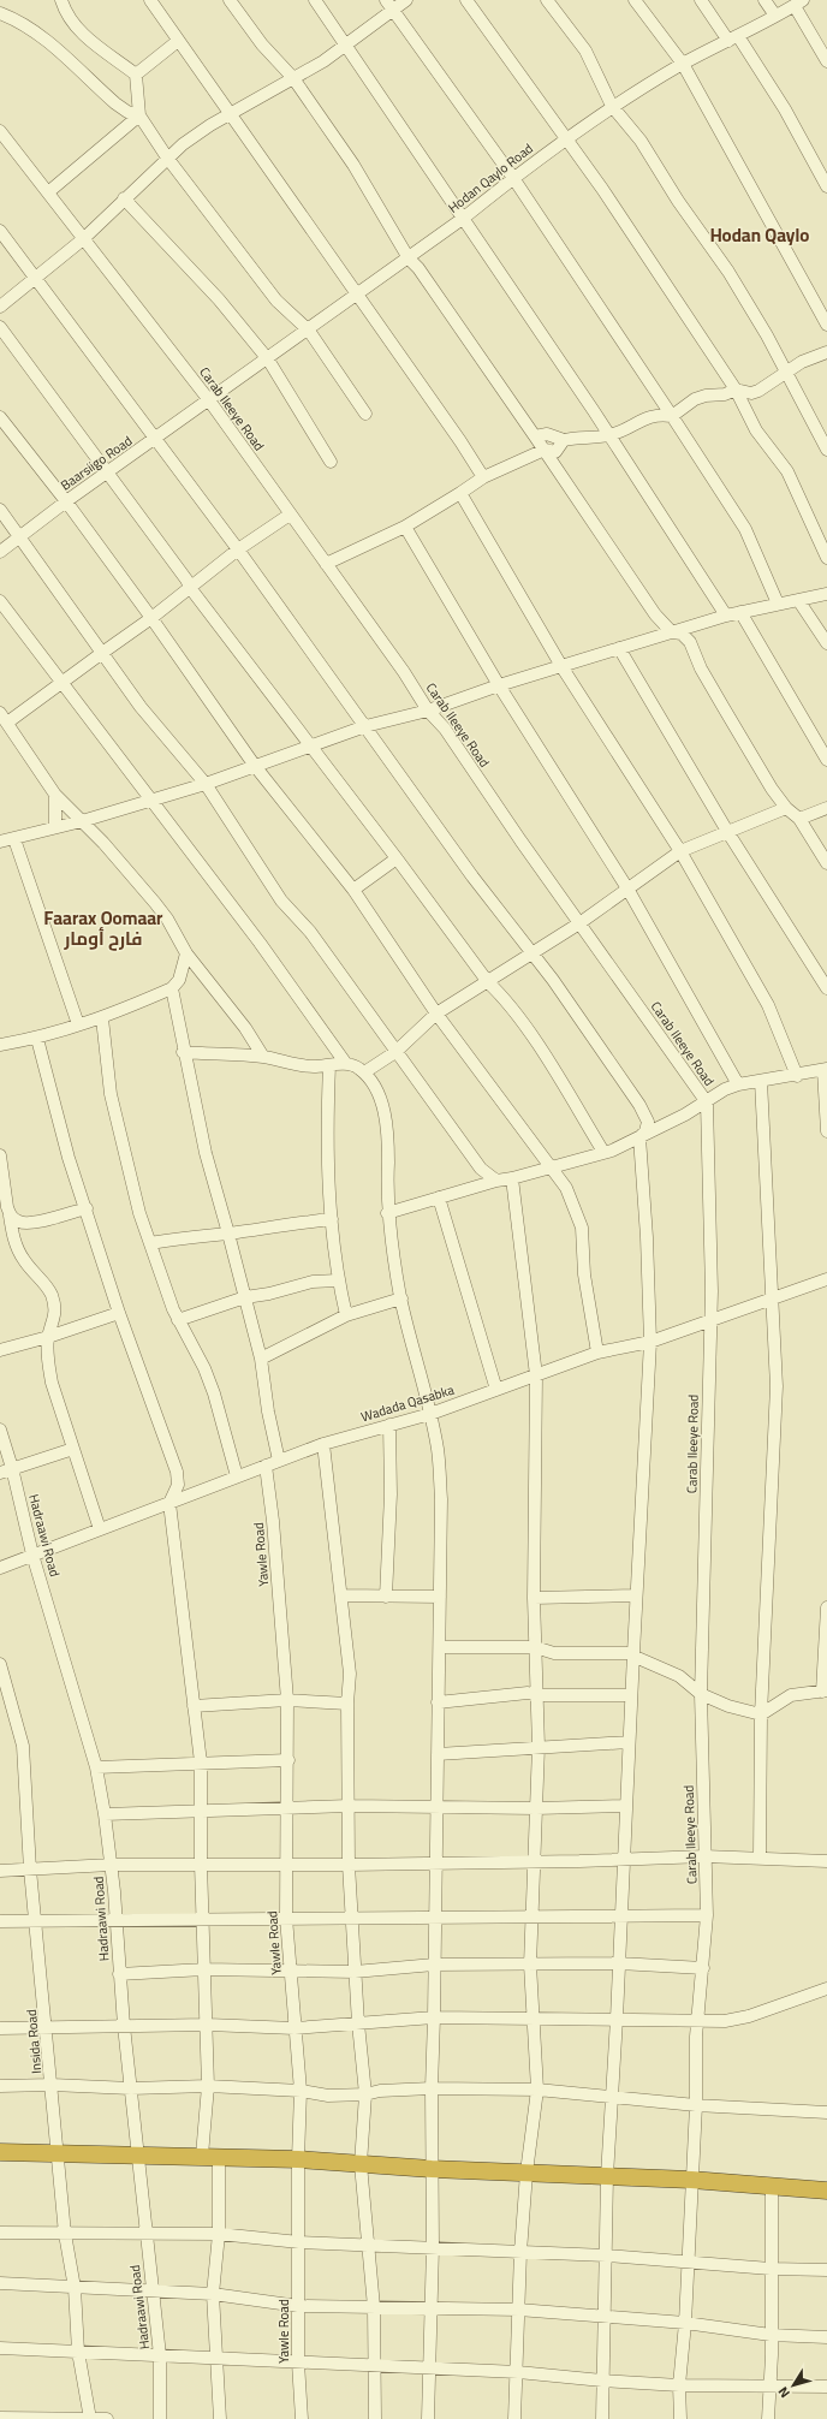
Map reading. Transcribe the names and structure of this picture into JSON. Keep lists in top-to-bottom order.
{
  "streets": {
    "street": [
      "Hodan Qaylo Road",
      "Carab Ileeye Road",
      "Baarsiigo Road",
      "Wadada Qasabka",
      "Hadraawi Road",
      "Yawle Road",
      "Insida Road"
    ]
  },
  "crossings": [
    ["Hodan Qaylo Road", "Carab Ileeye Road"],
    ["Hodan Qaylo Road", "Baarsiigo Road"],
    ["Carab Ileeye Road", "Baarsiigo Road"],
    ["Carab Ileeye Road", "Wadada Qasabka"],
    ["Wadada Qasabka", "Hadraawi Road"],
    ["Wadada Qasabka", "Yawle Road"]
  ],
  "districts": ["Hodan Qaylo", "Faarax Oomaar فارح أومار"],
  "north": "bottom left"
}
